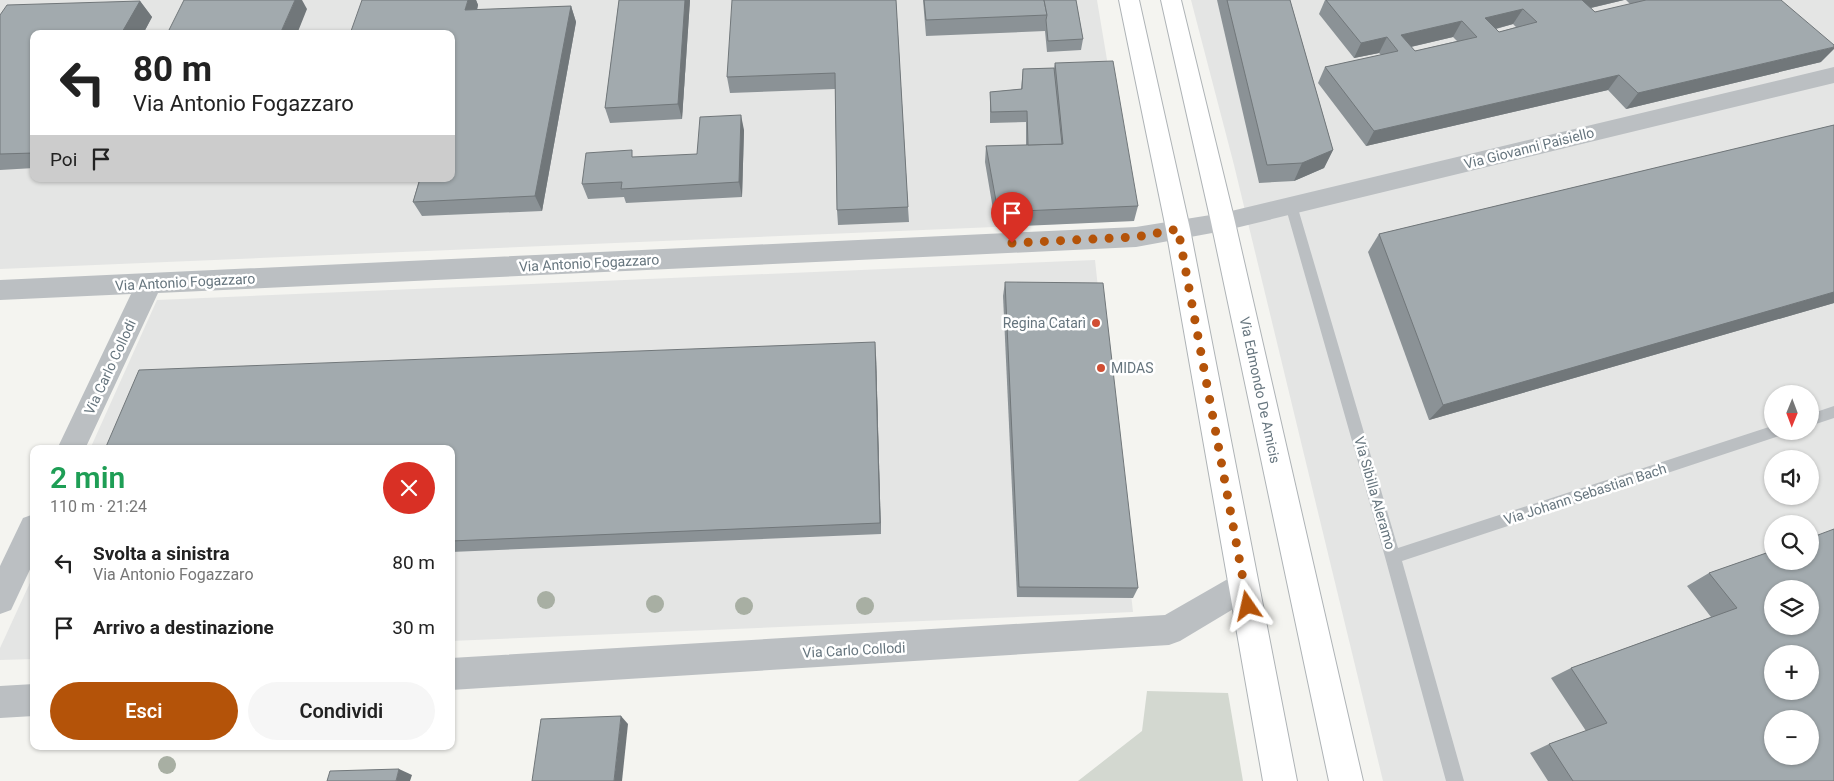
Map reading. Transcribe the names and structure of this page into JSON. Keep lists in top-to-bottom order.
{
  "streets": {
    "main road": ["Via Edmondo De Amicis"],
    "street": ["Via Giovanni Paisiello", "Via Antonio Fogazzaro", "Via Carlo Collodi"],
    "lane": ["Via Sibilla Aleramo", "Via Johann Sebastian Bach"]
  },
  "crossings": [
    ["Via Giovanni Paisiello", "Via Antonio Fogazzaro"],
    ["Via Giovanni Paisiello", "Via Edmondo De Amicis"],
    ["Via Giovanni Paisiello", "Via Sibilla Aleramo"],
    ["Via Antonio Fogazzaro", "Via Carlo Collodi"],
    ["Via Antonio Fogazzaro", "Via Edmondo De Amicis"],
    ["Via Sibilla Aleramo", "Via Johann Sebastian Bach"]
  ],
  "places": ["Regina Catarì", "MIDAS"],
  "north": "bottom",
  "page": {
    "turn": ["80 m", "Via Antonio Fogazzaro"],
    "then": "Poi",
    "map_buttons": ["+", "−"],
    "heading": ["2 min", "110 m · 21:24"],
    "list": [
      {
        "name": "Svolta a sinistra",
        "note": "Via Antonio Fogazzaro",
        "value": "80 m"
      },
      {
        "name": "Arrivo a destinazione",
        "value": "30 m"
      }
    ],
    "buttons": ["Esci", "Condividi"]
  }
}
